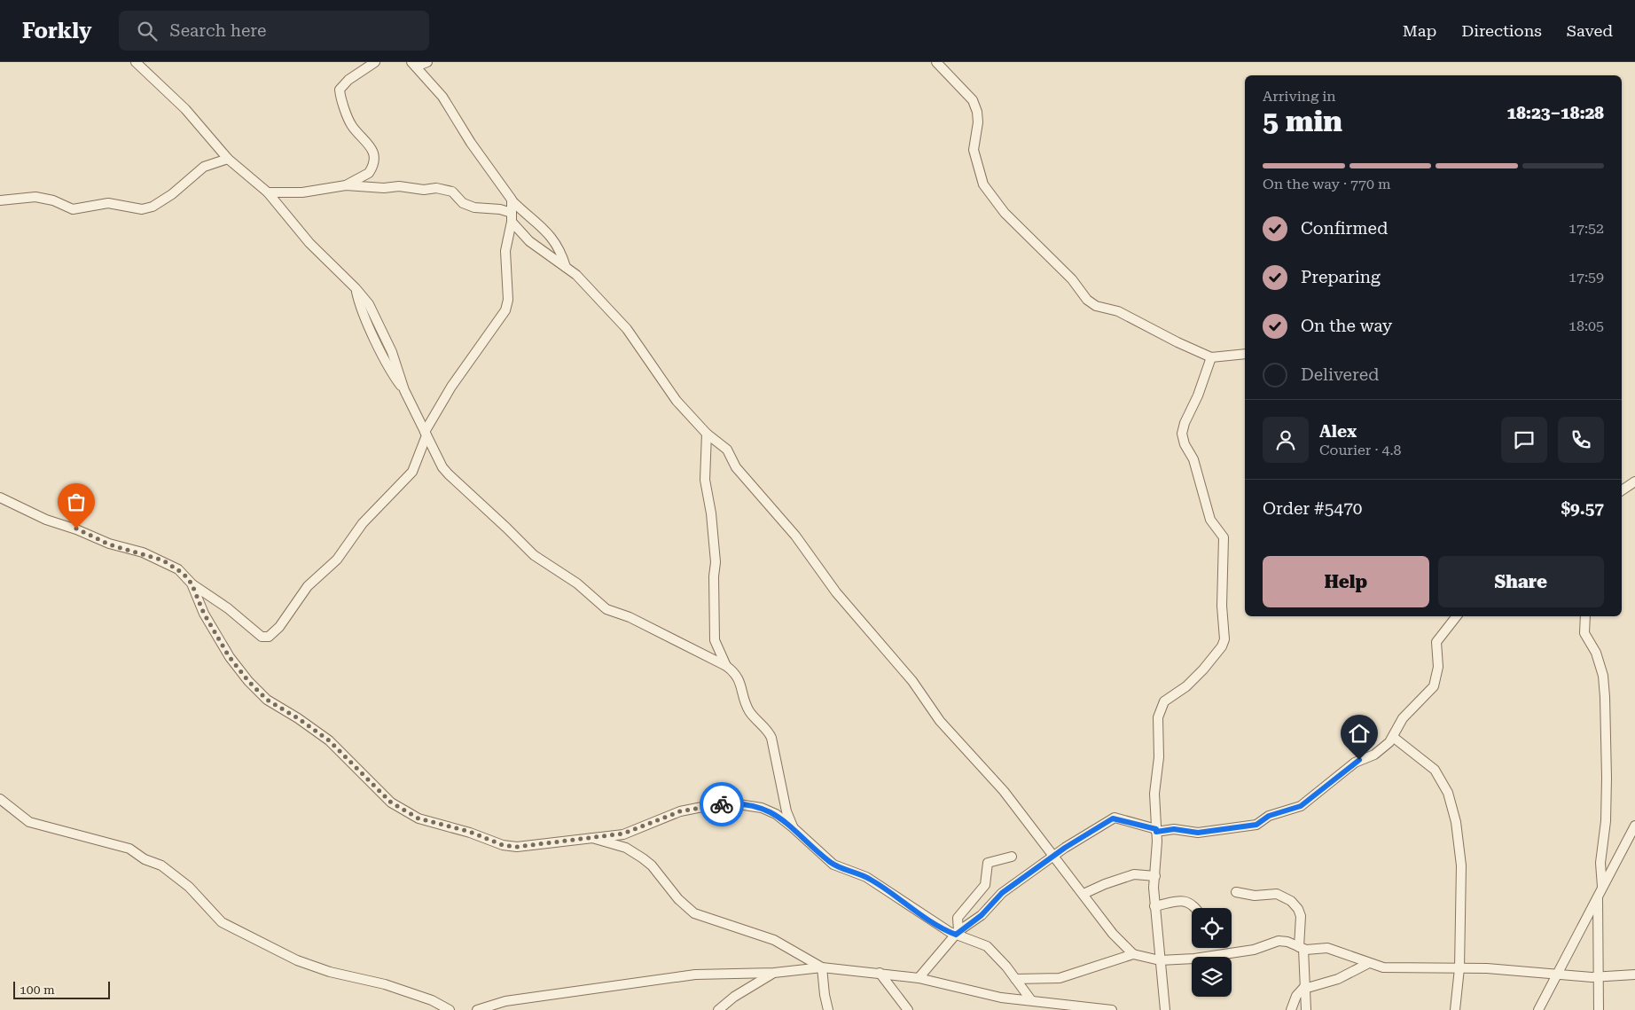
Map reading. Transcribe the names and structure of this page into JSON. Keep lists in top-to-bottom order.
{
  "scale_bar": "100 m",
  "page": {
    "header": "Forkly",
    "search": "Search here",
    "nav": ["Map", "Directions", "Saved"],
    "heading": ["5 min", "Arriving in", "18:23–18:28"],
    "panel": [
      "Alex",
      "Courier · 4.8",
      "Order #5470",
      "$9.57"
    ],
    "bar": "On the way · 770 m",
    "list": [
      ["Confirmed", "17:52"],
      ["Preparing", "17:59"],
      ["On the way", "18:05"],
      "Delivered"
    ],
    "buttons": ["Help", "Share"],
    "scale": "100 m"
  }
}
